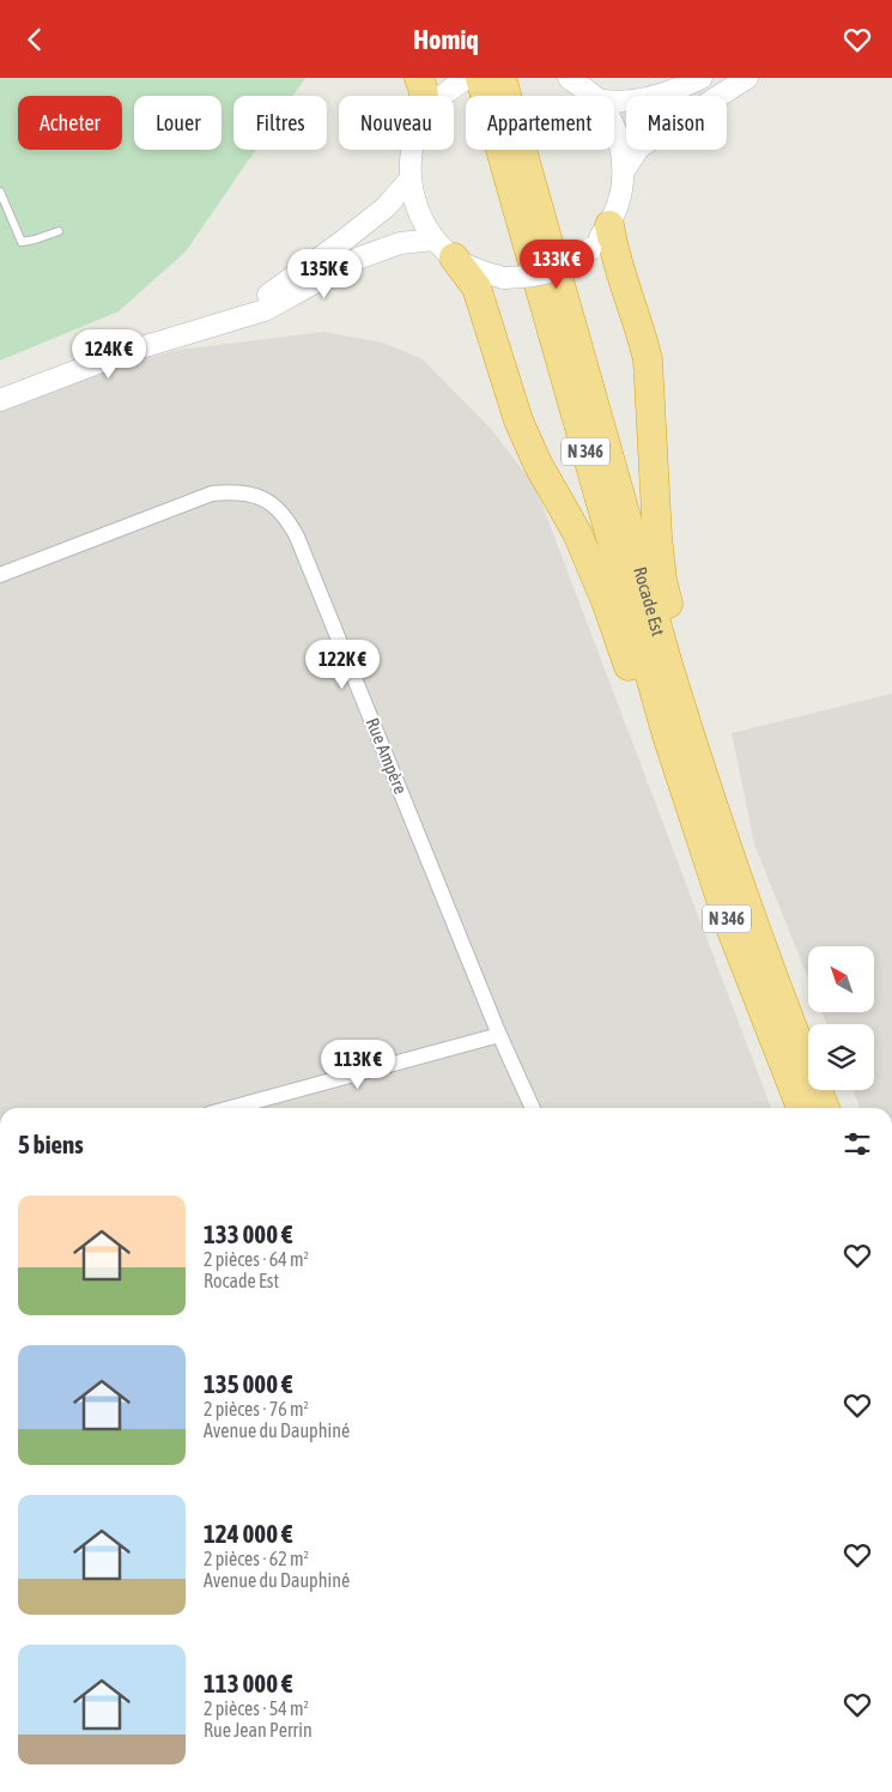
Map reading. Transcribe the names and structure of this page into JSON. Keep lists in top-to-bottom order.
{
  "streets": {
    "highway": ["N 346", "Rocade Est"],
    "street": ["Rue Ampère"]
  },
  "north": "top left",
  "page": {
    "header": "Homiq",
    "chip": [
      "Acheter",
      "Louer",
      "Filtres",
      "Nouveau",
      "Appartement",
      "Maison"
    ],
    "price": [
      "133K €",
      "135K €",
      "124K €",
      "122K €",
      "113K €"
    ],
    "heading": "5 biens",
    "list": [
      {
        "name": "133 000 €",
        "note": "2 pièces · 64 m² · Rocade Est"
      },
      {
        "name": "135 000 €",
        "note": "2 pièces · 76 m² · Avenue du Dauphiné"
      },
      {
        "name": "124 000 €",
        "note": "2 pièces · 62 m² · Avenue du Dauphiné"
      },
      {
        "name": "113 000 €",
        "note": "2 pièces · 54 m² · Rue Jean Perrin"
      }
    ]
  }
}
